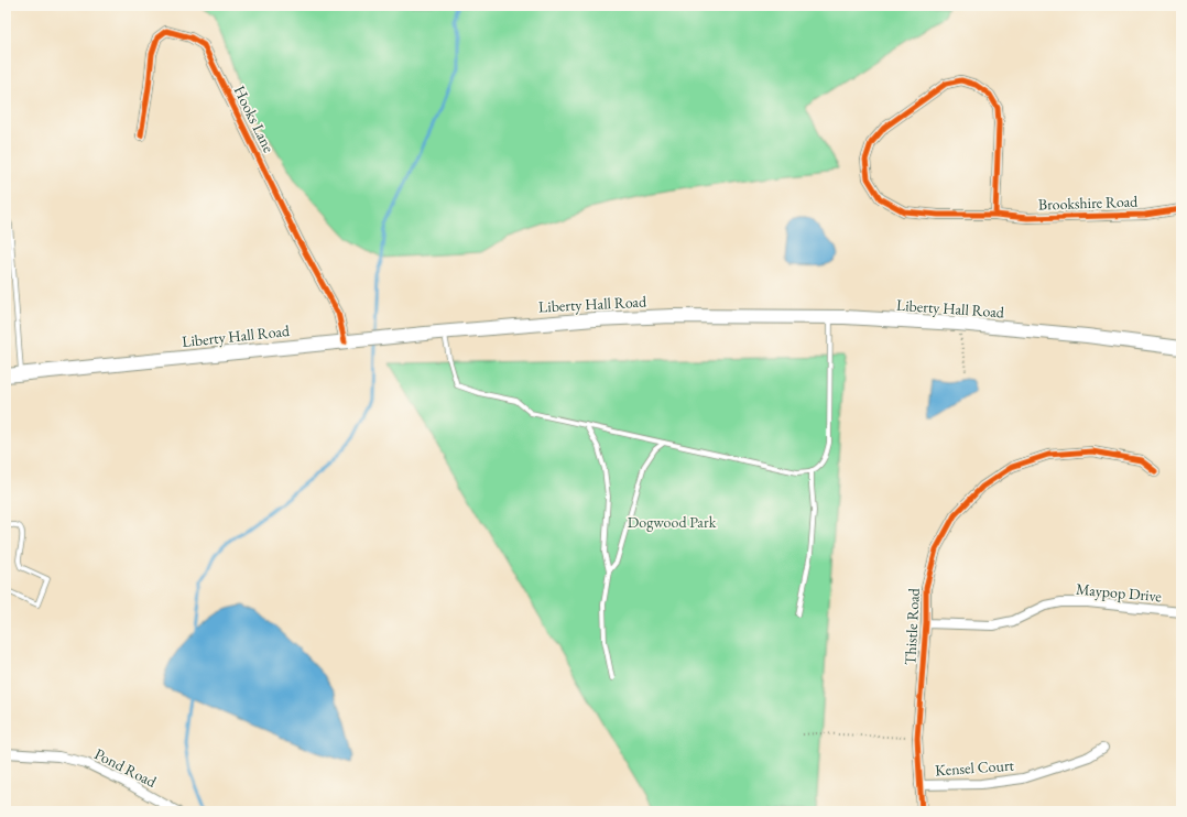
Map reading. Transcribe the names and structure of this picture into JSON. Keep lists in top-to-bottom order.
{
  "streets": {
    "main road": ["Liberty Hall Road"],
    "street": [
      "Hooks Lane",
      "Brookshire Road",
      "Maypop Drive",
      "Thistle Road",
      "Pond Road",
      "Kensel Court"
    ]
  },
  "crossings": [
    ["Hooks Lane", "Liberty Hall Road"],
    ["Maypop Drive", "Thistle Road"],
    ["Thistle Road", "Kensel Court"]
  ],
  "parks": ["Dogwood Park"]
}
